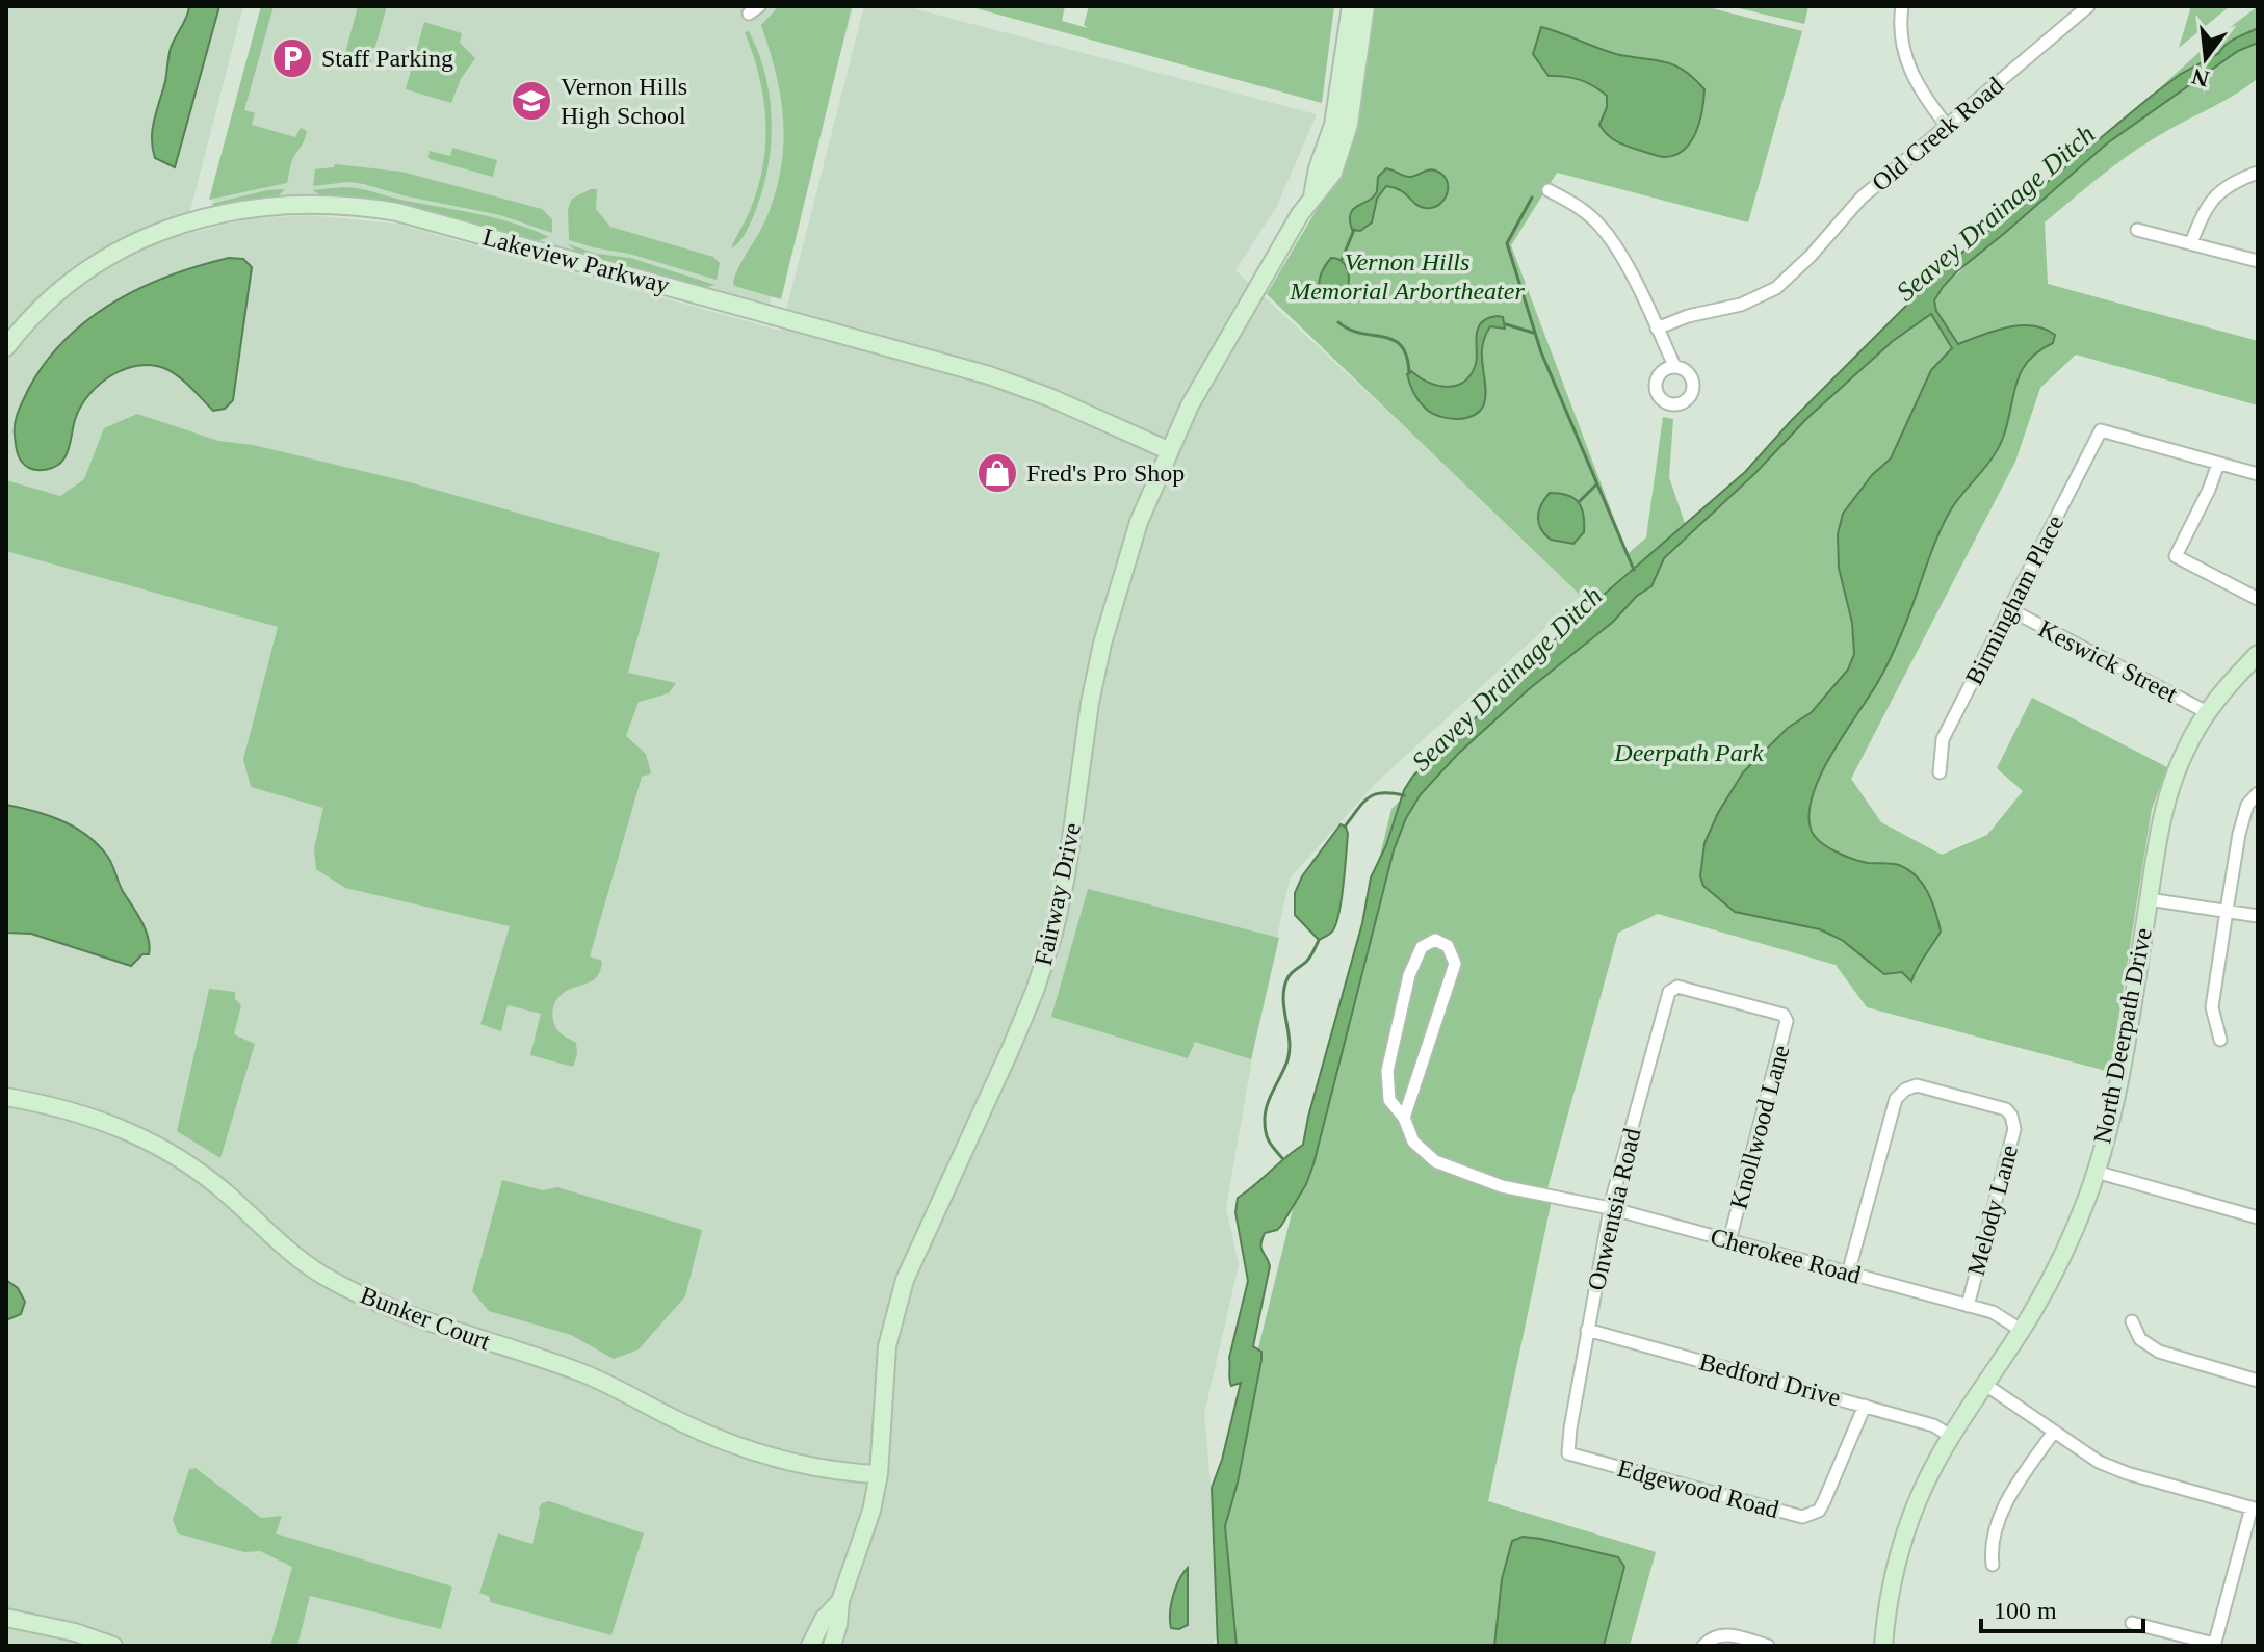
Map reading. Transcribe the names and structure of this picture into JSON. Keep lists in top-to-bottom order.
{
  "streets": {
    "street": [
      "Old Creek Road",
      "Lakeview Parkway",
      "Birmingham Place",
      "Keswick Street",
      "Fairway Drive",
      "North Deerpath Drive",
      "Knollwood Lane",
      "Onwentsia Road",
      "Melody Lane",
      "Cherokee Road",
      "Bunker Court",
      "Bedford Drive",
      "Edgewood Road"
    ]
  },
  "crossings": [
    ["Lakeview Parkway", "Fairway Drive"],
    ["Birmingham Place", "Keswick Street"],
    ["Keswick Street", "North Deerpath Drive"],
    ["Fairway Drive", "Bunker Court"],
    ["North Deerpath Drive", "Cherokee Road"],
    ["North Deerpath Drive", "Bedford Drive"],
    ["Knollwood Lane", "Onwentsia Road"],
    ["Knollwood Lane", "Cherokee Road"],
    ["Onwentsia Road", "Cherokee Road"],
    ["Onwentsia Road", "Bedford Drive"],
    ["Onwentsia Road", "Edgewood Road"],
    ["Melody Lane", "Cherokee Road"],
    ["Bedford Drive", "Edgewood Road"]
  ],
  "water": ["Seavey Drainage Ditch"],
  "parks": ["Vernon Hills Memorial Arbortheater", "Deerpath Park"],
  "places": {
    "parking": ["Staff Parking"],
    "school or university": ["Vernon Hills High School"],
    "shop": ["Fred's Pro Shop"]
  },
  "scale_bar": "100 m",
  "north": "bottom"
}
